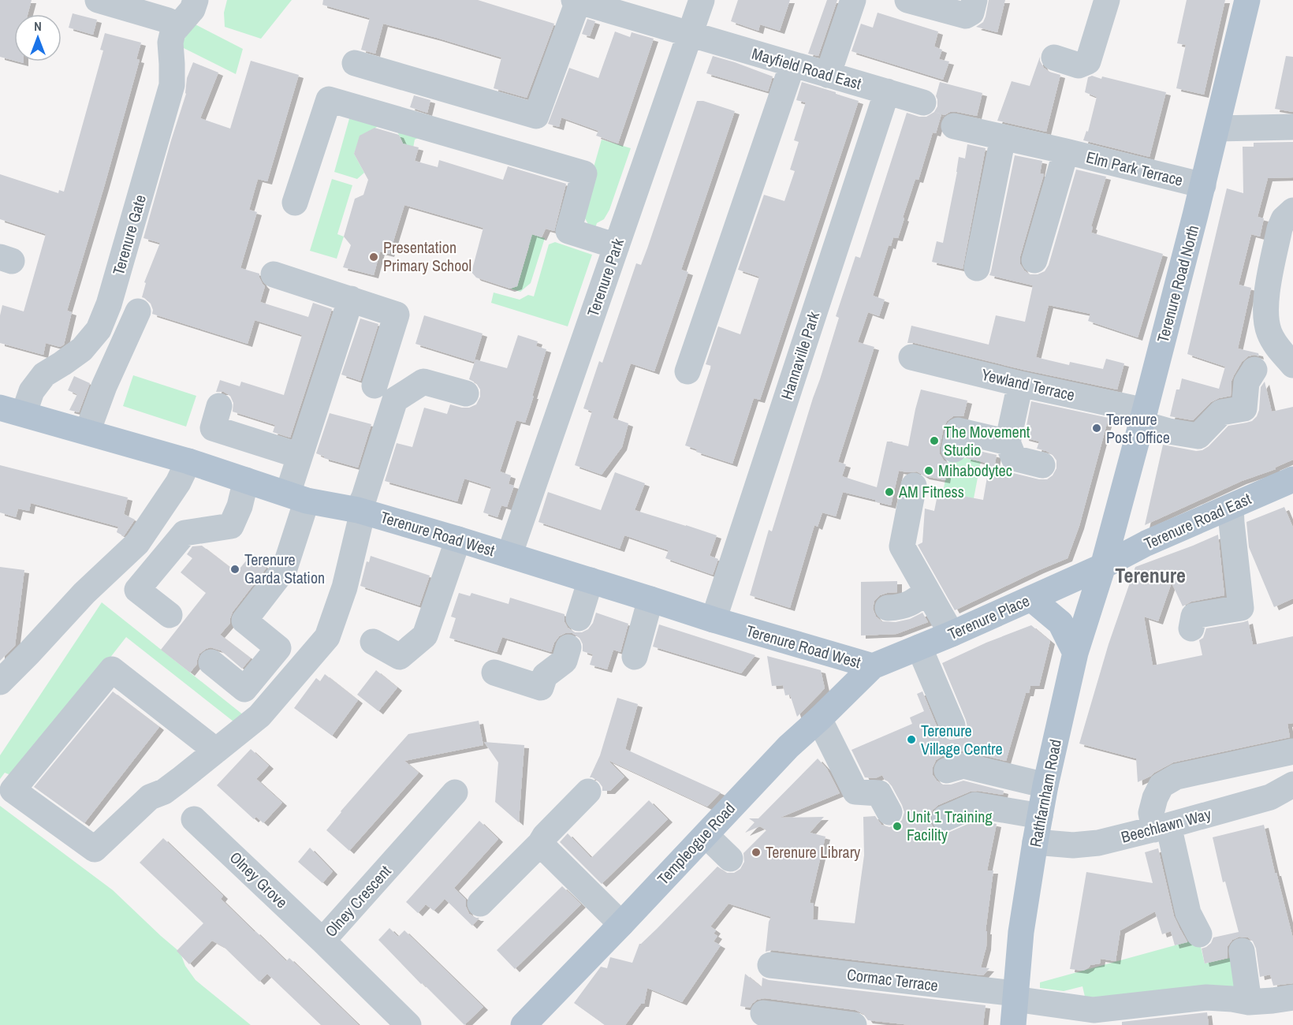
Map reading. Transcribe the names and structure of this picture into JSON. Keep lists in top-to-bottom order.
{
  "streets": {
    "main road": [
      "Terenure Road North",
      "Terenure Road East",
      "Terenure Road West",
      "Terenure Place",
      "Rathfarnham Road",
      "Templeogue Road"
    ],
    "street": [
      "Mayfield Road East",
      "Elm Park Terrace",
      "Terenure Gate",
      "Terenure Park",
      "Hannaville Park",
      "Yewland Terrace",
      "Beechlawn Way",
      "Olney Grove",
      "Olney Crescent",
      "Cormac Terrace"
    ]
  },
  "crossings": [
    ["Mayfield Road East", "Terenure Park"],
    ["Mayfield Road East", "Hannaville Park"],
    ["Elm Park Terrace", "Terenure Road North"],
    ["Terenure Gate", "Terenure Road West"],
    ["Terenure Park", "Terenure Road West"],
    ["Terenure Road North", "Yewland Terrace"],
    ["Terenure Road North", "Terenure Road East"],
    ["Terenure Road North", "Terenure Place"],
    ["Terenure Road North", "Rathfarnham Road"],
    ["Hannaville Park", "Terenure Road West"],
    ["Terenure Road East", "Terenure Place"],
    ["Terenure Road East", "Rathfarnham Road"],
    ["Terenure Road West", "Terenure Place"],
    ["Terenure Road West", "Templeogue Road"],
    ["Terenure Place", "Rathfarnham Road"],
    ["Terenure Place", "Templeogue Road"],
    ["Rathfarnham Road", "Beechlawn Way"],
    ["Rathfarnham Road", "Cormac Terrace"],
    ["Olney Grove", "Olney Crescent"]
  ],
  "districts": ["Terenure"],
  "places": [
    "Presentation Primary School",
    "Terenure Post Office",
    "The Movement Studio",
    "Mihabodytec",
    "AM Fitness",
    "Terenure Garda Station",
    "Terenure Village Centre",
    "Unit 1 Training Facility",
    "Terenure Library"
  ],
  "north": "top"
}
